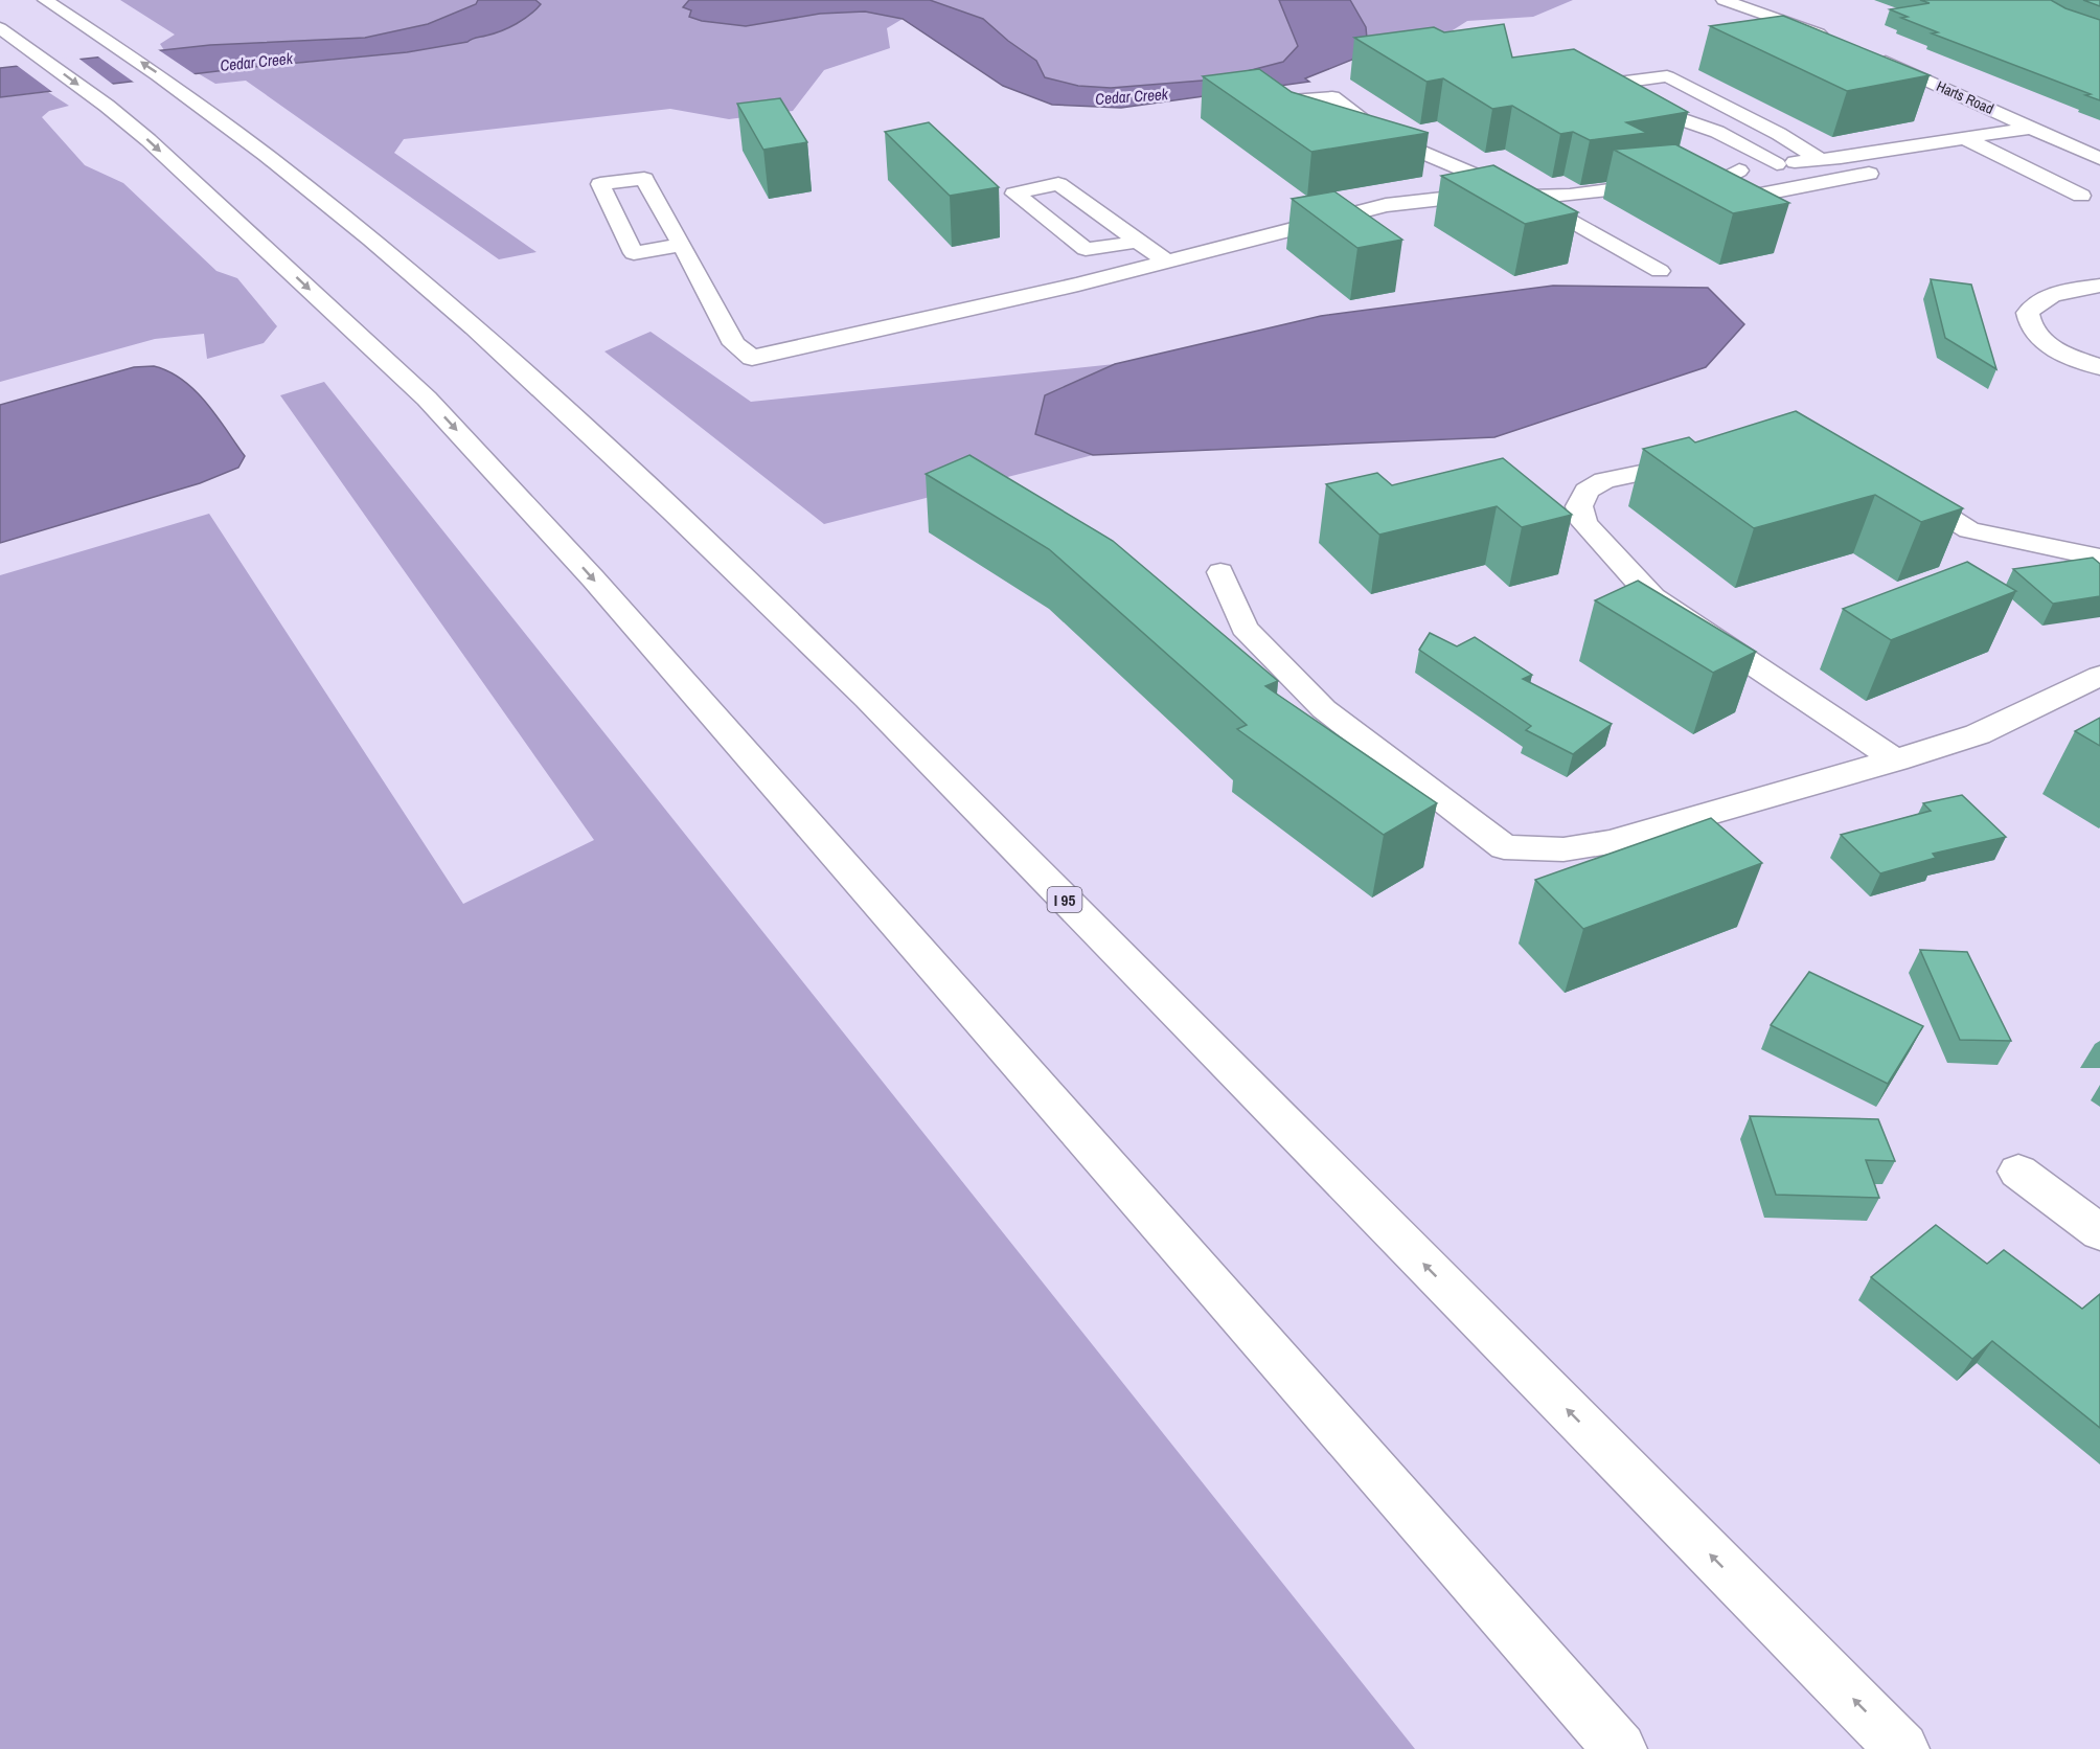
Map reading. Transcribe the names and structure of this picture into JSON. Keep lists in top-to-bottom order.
{
  "streets": {
    "main road": ["Harts Road", "I 95"]
  },
  "water": ["Cedar Creek"]
}
